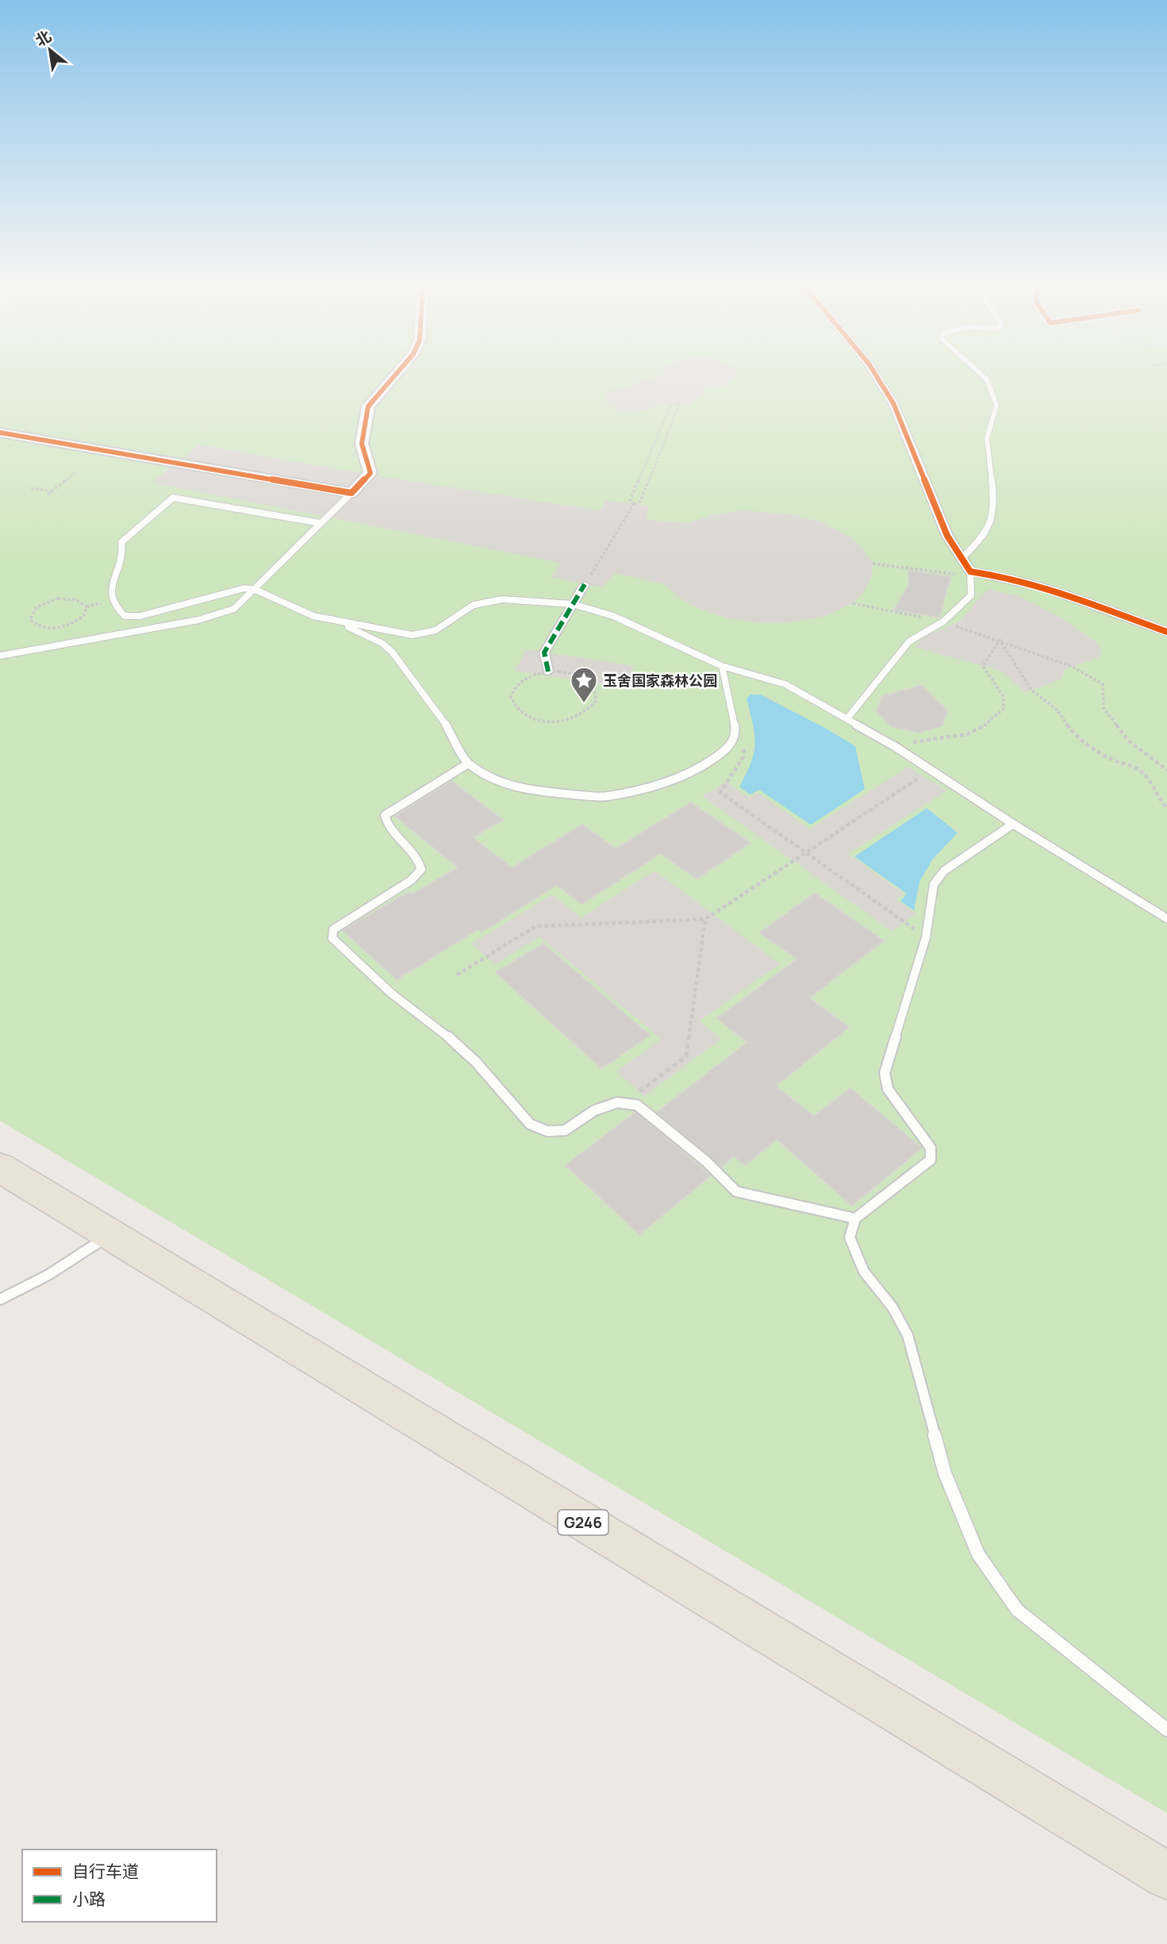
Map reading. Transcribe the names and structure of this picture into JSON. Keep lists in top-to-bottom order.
{
  "streets": {
    "highway": ["G246"]
  },
  "places": {
    "place": ["玉舍国家森林公园"]
  },
  "legend": ["自行车道", "小路"],
  "north": "top left"
}
